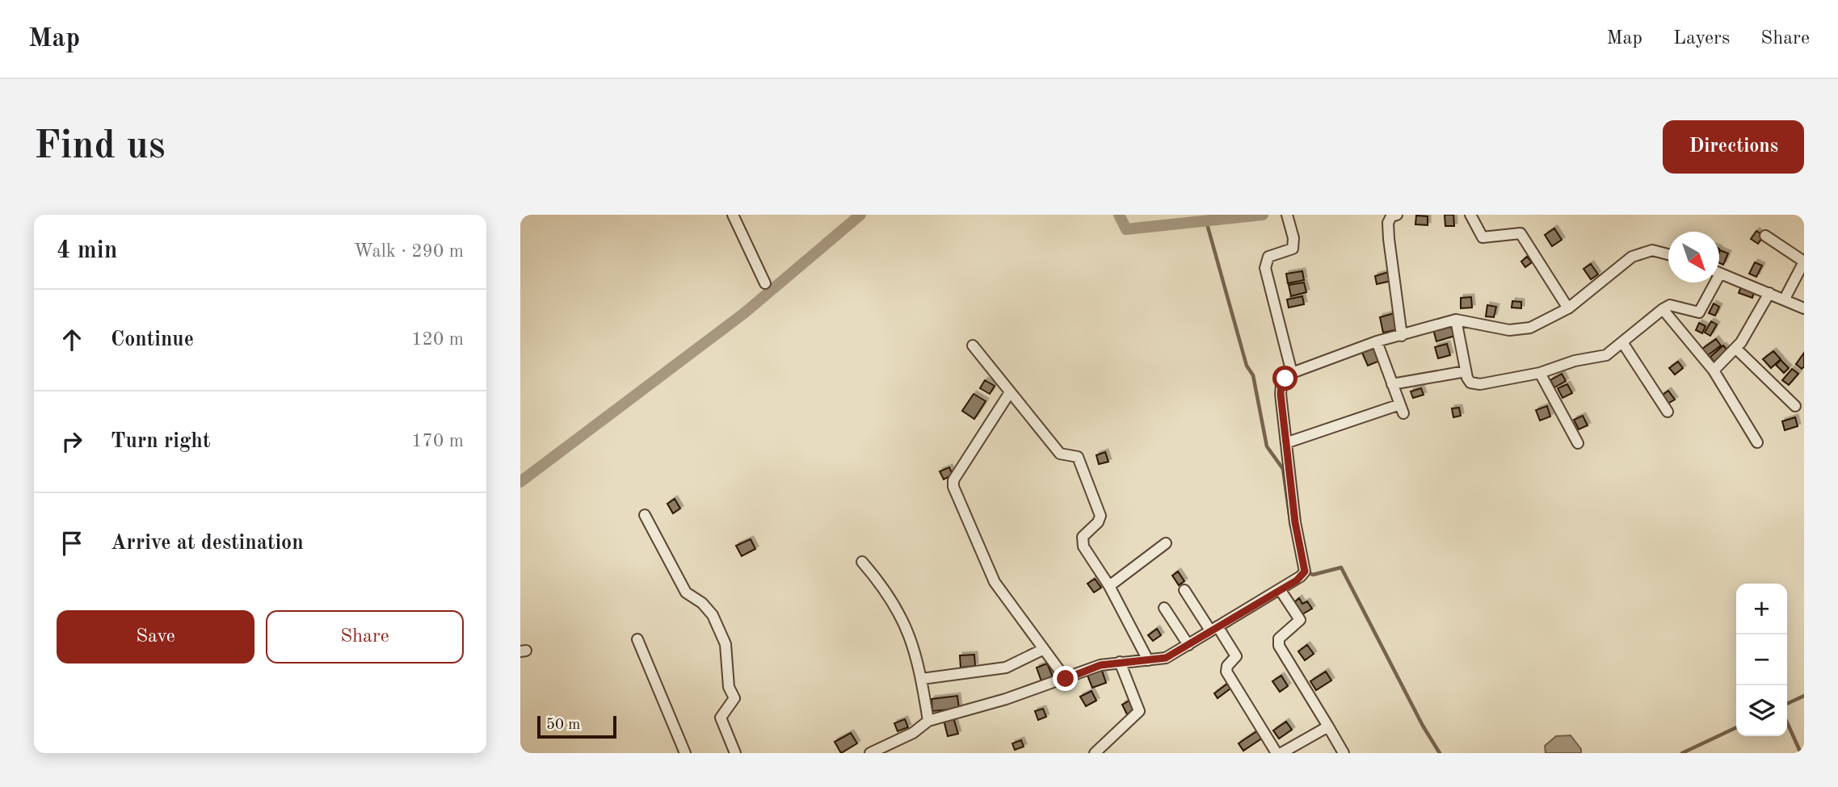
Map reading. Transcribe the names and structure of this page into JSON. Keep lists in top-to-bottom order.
{
  "scale_bar": "50 m",
  "north": "bottom right",
  "page": {
    "header": "Map",
    "nav": ["Map", "Layers", "Share"],
    "buttons": [
      "Directions",
      ["Save", "Share"]
    ],
    "title": "Find us",
    "heading": ["4 min", "Walk · 290 m"],
    "list": [
      ["Continue", "120 m"],
      ["Turn right", "170 m"],
      "Arrive at destination"
    ],
    "map_buttons": ["+", "−"],
    "scale": "50 m"
  }
}
